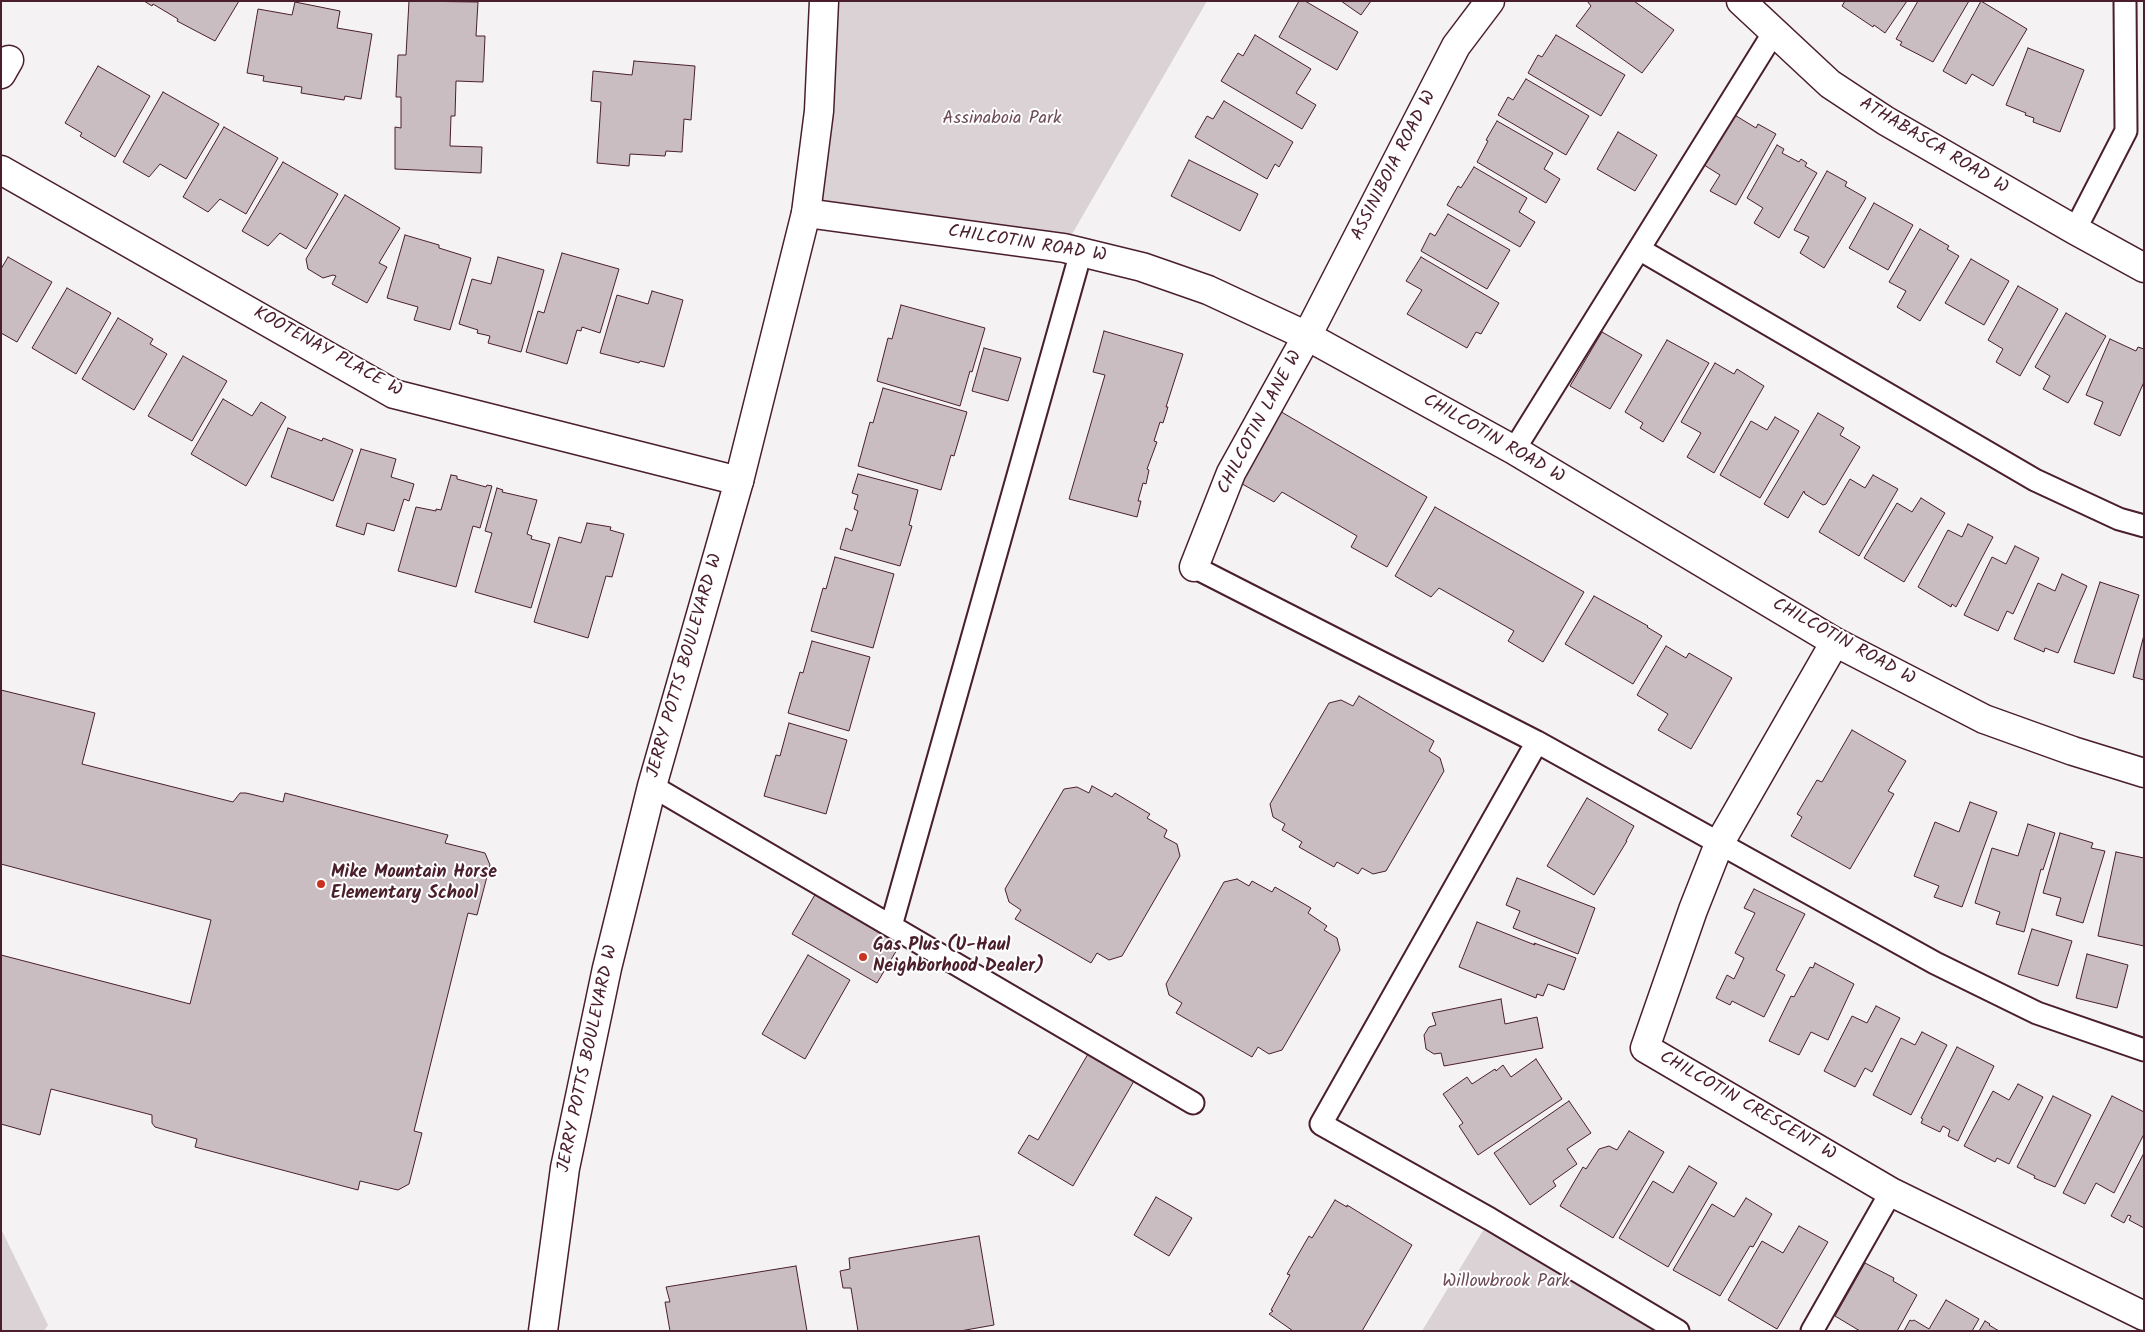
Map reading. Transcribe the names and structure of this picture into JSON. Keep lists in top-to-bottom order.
{
  "streets": {
    "street": [
      "ATHABASCA ROAD W",
      "ASSINIBOIA ROAD W",
      "CHILCOTIN ROAD W",
      "KOOTENAY PLACE W",
      "CHILCOTIN LANE W",
      "JERRY POTTS BOULEVARD W",
      "CHILCOTIN CRESCENT W"
    ]
  },
  "crossings": [
    ["ASSINIBOIA ROAD W", "CHILCOTIN ROAD W"],
    ["ASSINIBOIA ROAD W", "CHILCOTIN LANE W"],
    ["CHILCOTIN ROAD W", "CHILCOTIN LANE W"],
    ["CHILCOTIN ROAD W", "JERRY POTTS BOULEVARD W"],
    ["CHILCOTIN ROAD W", "CHILCOTIN CRESCENT W"],
    ["KOOTENAY PLACE W", "JERRY POTTS BOULEVARD W"]
  ],
  "parks": ["Assinaboia Park", "Willowbrook Park"],
  "places": ["Mike Mountain Horse Elementary School", "Gas Plus (U-Haul Neighborhood Dealer)"]
}
